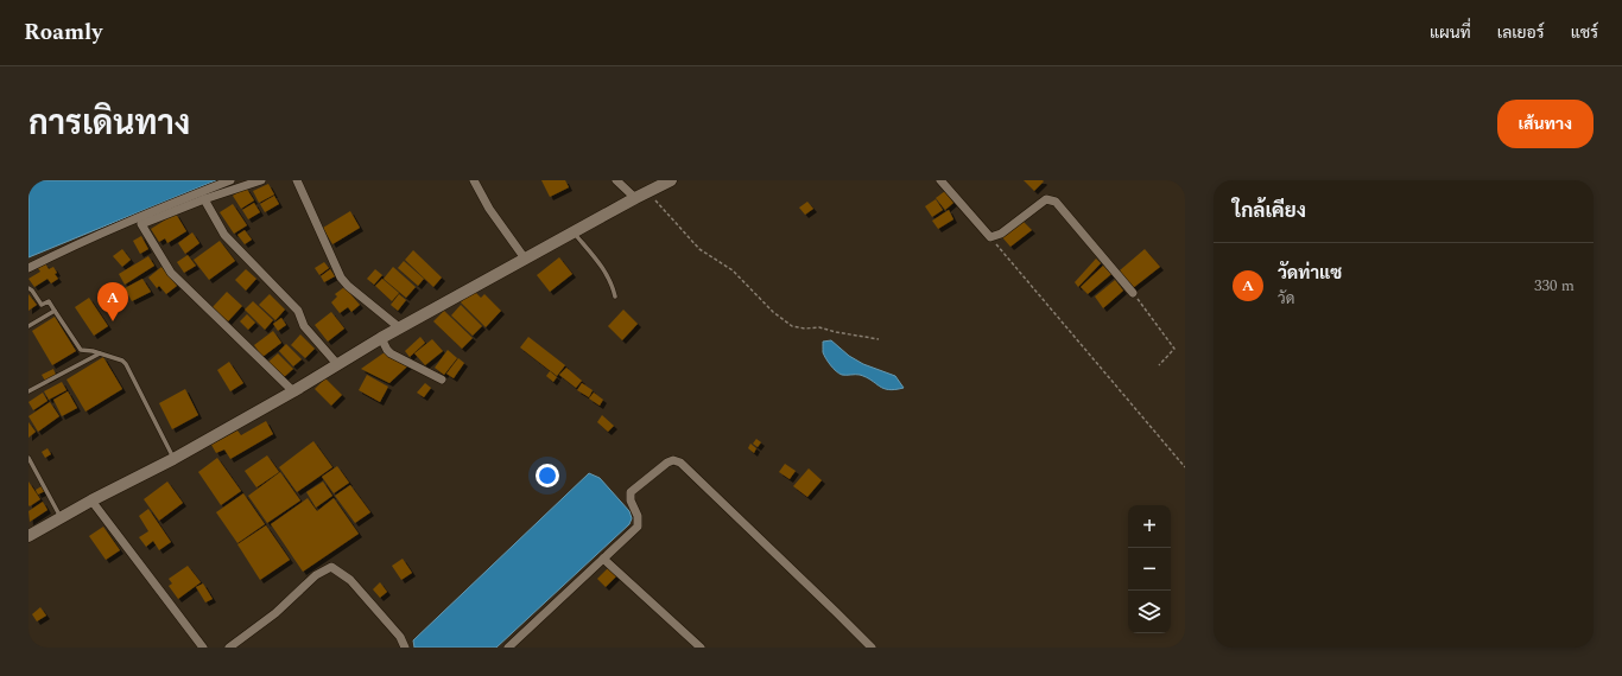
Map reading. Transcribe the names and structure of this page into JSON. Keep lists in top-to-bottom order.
{
  "page": {
    "header": "Roamly",
    "nav": ["แผนที่", "เลเยอร์", "แชร์"],
    "title": "การเดินทาง",
    "buttons": "เส้นทาง",
    "heading": "ใกล้เคียง",
    "list": [
      {
        "mark": "A",
        "name": "วัดท่าแซ",
        "note": "วัด",
        "value": "330 m"
      }
    ],
    "pins": "A",
    "map_buttons": ["+", "−"]
  }
}
